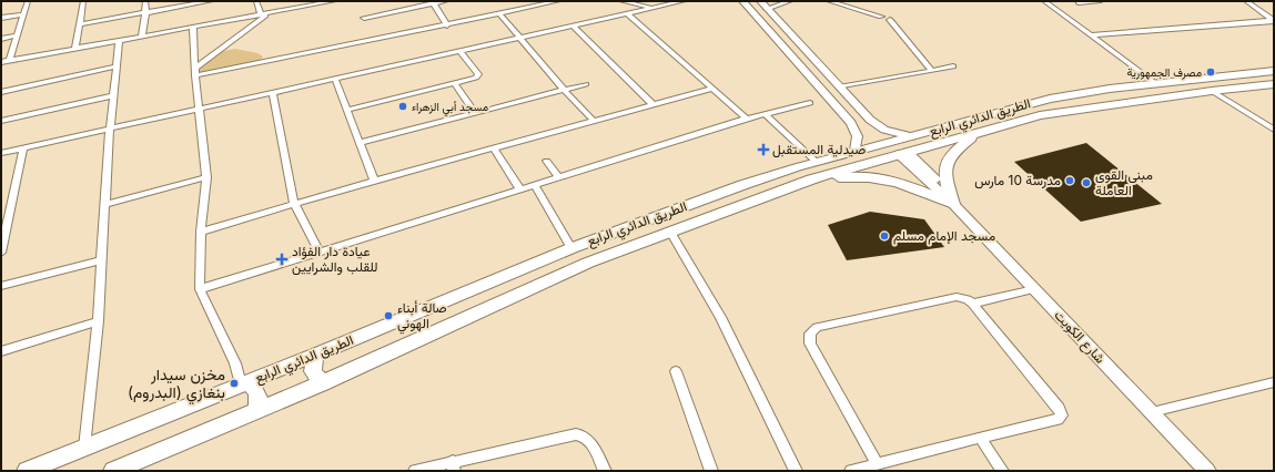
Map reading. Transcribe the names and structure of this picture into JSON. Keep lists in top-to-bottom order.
{
  "streets": {
    "main road": ["الطريق الدائري الرابع", "شارع الكويت"]
  },
  "crossings": [
    ["الطريق الدائري الرابع", "شارع الكويت"]
  ],
  "places": {
    "other": [
      "مصرف الجمهورية",
      "مسجد أبي الزهراء",
      "مدرسة 10 مارس",
      "مبنى القوى العاملة",
      "مسجد الإمام مسلم",
      "صالة أبناء الهوني",
      "مخزن سيدار بنغازي (البدروم)"
    ],
    "health": ["صيدلية المستقبل", "عيادة دار الفؤاد للقلب والشرايين"]
  }
}
